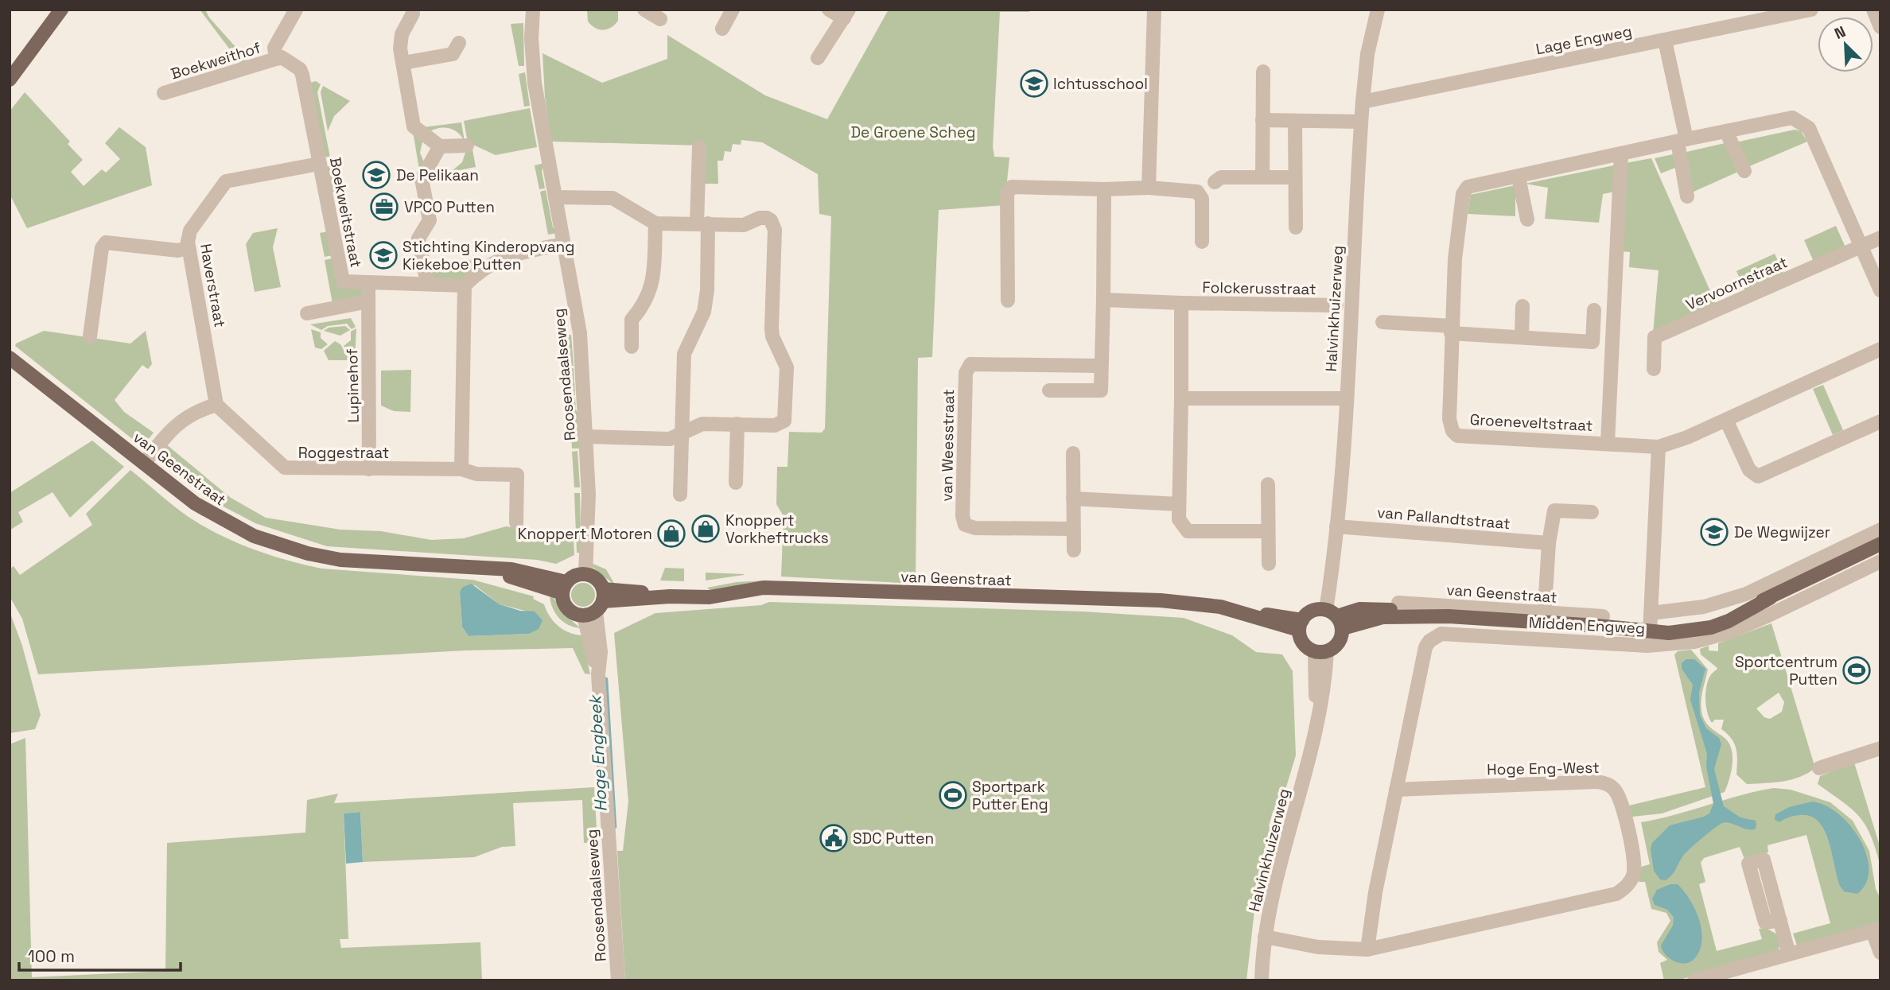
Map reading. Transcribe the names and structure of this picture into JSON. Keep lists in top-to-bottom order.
{
  "streets": {
    "main road": ["van Geenstraat"],
    "street": [
      "Lage Engweg",
      "Boekweithof",
      "Boekweitstraat",
      "Vervoornstraat",
      "Haverstraat",
      "Folckerusstraat",
      "Halvinkhuizerweg",
      "Roosendaalseweg",
      "Lupinehof",
      "Groeneveltstraat",
      "van Weesstraat",
      "Roggestraat",
      "van Pallandtstraat",
      "Midden Engweg",
      "Hoge Eng-West"
    ]
  },
  "crossings": [
    ["Lage Engweg", "Halvinkhuizerweg"],
    ["Boekweithof", "Boekweitstraat"],
    ["Boekweitstraat", "Haverstraat"],
    ["Boekweitstraat", "Lupinehof"],
    ["Haverstraat", "Roggestraat"],
    ["Halvinkhuizerweg", "van Geenstraat"],
    ["Halvinkhuizerweg", "van Pallandtstraat"],
    ["Halvinkhuizerweg", "Hoge Eng-West"],
    ["Roosendaalseweg", "van Geenstraat"],
    ["Lupinehof", "Roggestraat"],
    ["Midden Engweg", "Hoge Eng-West"]
  ],
  "water": ["Hoge Engbeek"],
  "parks": ["De Groene Scheg"],
  "places": {
    "school or university": [
      "Ichtusschool",
      "De Pelikaan",
      "Stichting Kinderopvang Kiekeboe Putten",
      "De Wegwijzer"
    ],
    "office": ["VPCO Putten"],
    "shop": ["Knoppert Vorkheftrucks", "Knoppert Motoren"],
    "sports": ["Sportcentrum Putten", "Sportpark Putter Eng"],
    "public building": ["SDC Putten"]
  },
  "scale_bar": "100 m",
  "north": "top left"
}
